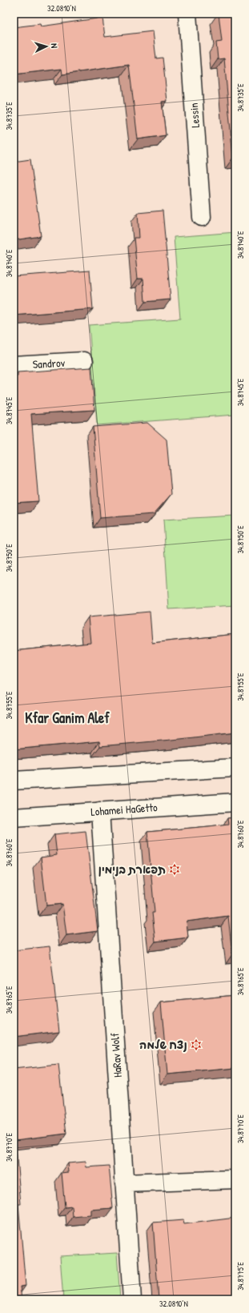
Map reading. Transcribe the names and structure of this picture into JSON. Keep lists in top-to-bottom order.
{
  "streets": {
    "street": [
      "Lessin",
      "Sandrov",
      "Lohamei HaGetto",
      "HaRav Wolf"
    ]
  },
  "crossings": [
    ["Lohamei HaGetto", "HaRav Wolf"]
  ],
  "districts": ["Kfar Ganim Alef"],
  "places": {
    "synagogue": ["תפארת בנימין", "נצח שלמה"]
  },
  "north": "right",
  "coordinates": [
    "32.0810°N",
    "34.8735°E",
    "34.8740°E",
    "34.8745°E",
    "34.8750°E",
    "34.8755°E",
    "34.8760°E",
    "34.8765°E",
    "34.8770°E",
    "34.8775°E"
  ]
}
